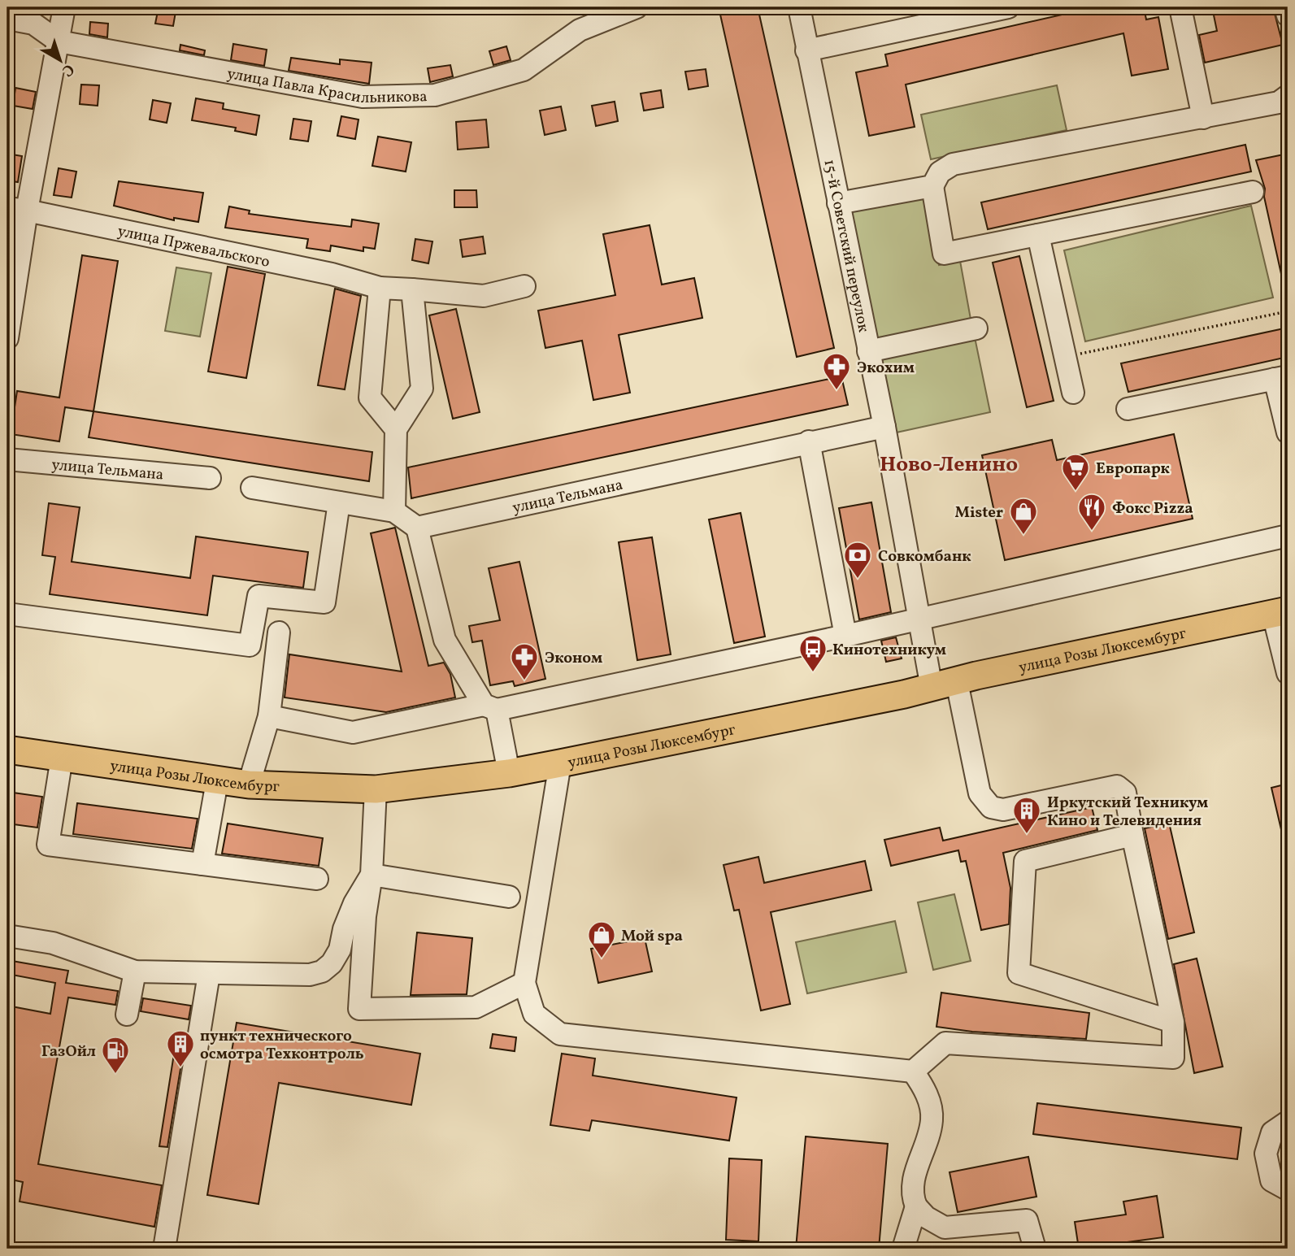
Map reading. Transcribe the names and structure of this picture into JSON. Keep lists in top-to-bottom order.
{
  "streets": {
    "main road": ["улица Розы Люксембург"],
    "street": [
      "улица Павла Красильникова",
      "улица Пржевальского",
      "15-й Советский переулок",
      "улица Тельмана"
    ]
  },
  "crossings": [
    ["15-й Советский переулок", "улица Тельмана"],
    ["15-й Советский переулок", "улица Розы Люксембург"]
  ],
  "districts": ["Ново-Ленино"],
  "places": {
    "pharmacy": ["Экохим", "Эконом"],
    "supermarket": ["Европарк"],
    "restaurant": ["Фокс Pizza"],
    "shop": ["Mister", "Мой spa"],
    "bank": ["Совкомбанк"],
    "bus stop": ["Кинотехникум"],
    "building": ["Иркутский Техникум Кино и Телевидения", "пункт технического осмотра Техконтроль"],
    "fuel station": ["ГазОйл"]
  },
  "north": "bottom right"
}
